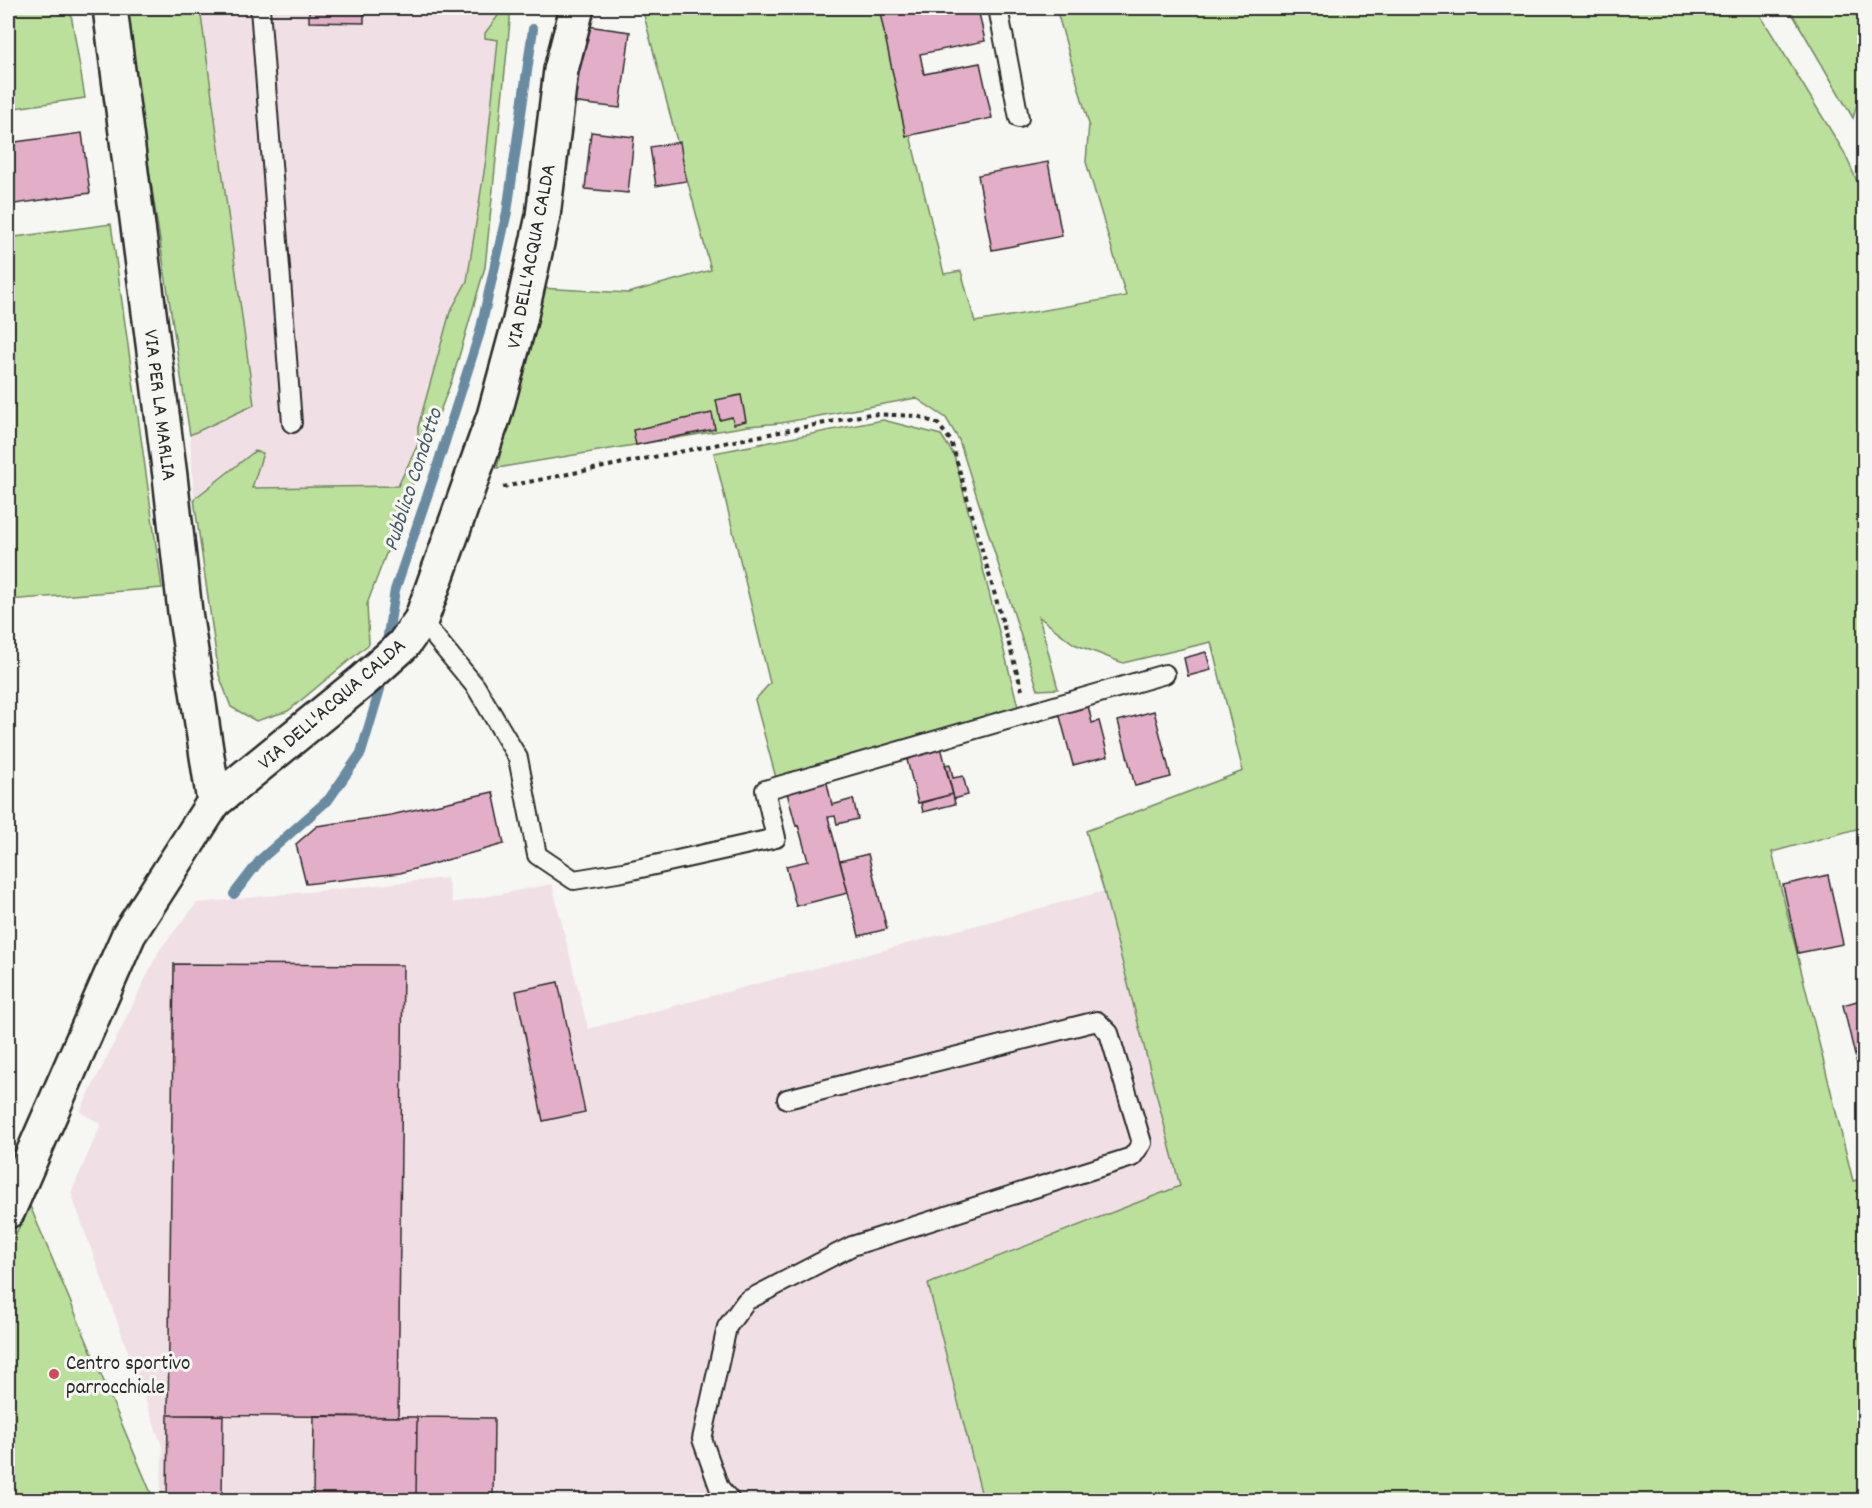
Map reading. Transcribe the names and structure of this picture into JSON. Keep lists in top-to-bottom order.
{
  "streets": {
    "street": ["VIA DELL'ACQUA CALDA", "VIA PER LA MARLIA"]
  },
  "crossings": [
    ["VIA DELL'ACQUA CALDA", "VIA PER LA MARLIA"]
  ],
  "water": ["Pubblico Condotto"],
  "places": ["Centro sportivo parrocchiale"]
}
